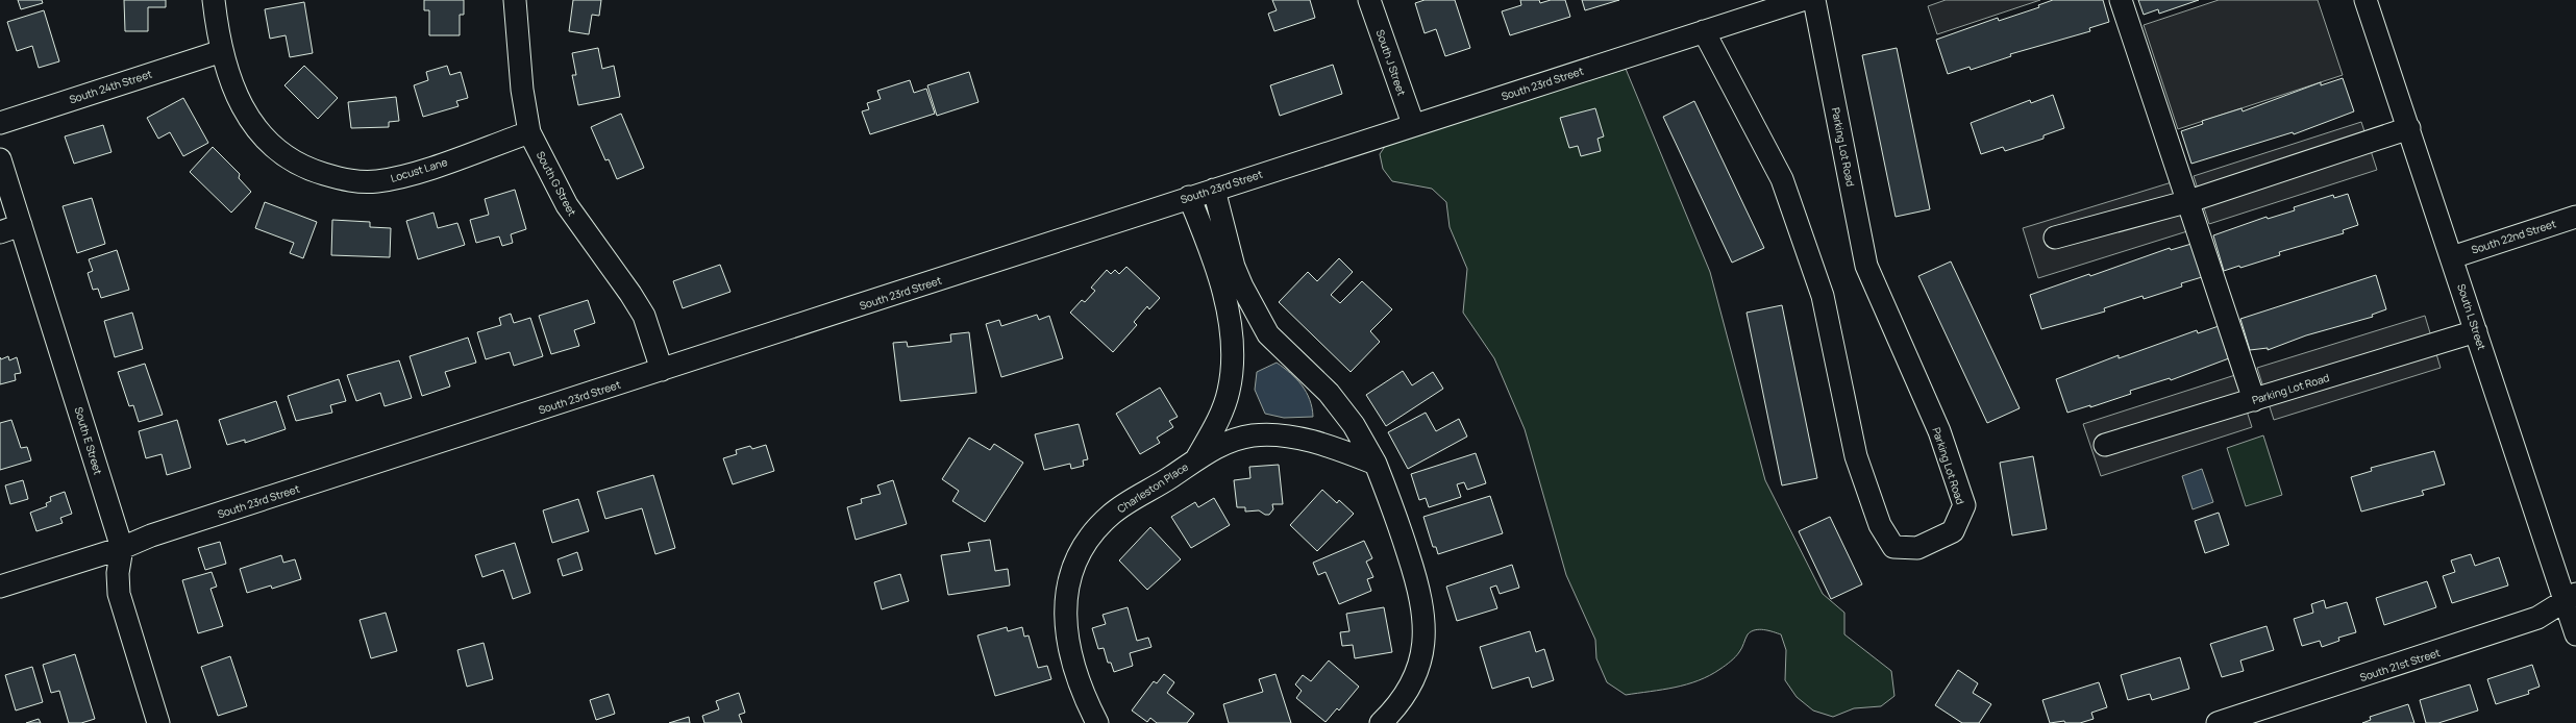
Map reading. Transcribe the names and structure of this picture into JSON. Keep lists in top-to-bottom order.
{
  "streets": {
    "street": [
      "South J Street",
      "South 23rd Street",
      "South 24th Street",
      "Parking Lot Road",
      "Locust Lane",
      "South G Street",
      "South 22nd Street",
      "South L Street",
      "South E Street",
      "Charleston Place",
      "South 21st Street"
    ]
  },
  "crossings": [
    ["South J Street", "South 23rd Street"],
    ["South 23rd Street", "Parking Lot Road"],
    ["South 23rd Street", "South G Street"],
    ["South 23rd Street", "South E Street"],
    ["South 23rd Street", "Charleston Place"],
    ["South 24th Street", "Locust Lane"],
    ["Parking Lot Road", "South L Street"],
    ["Locust Lane", "South G Street"],
    ["South 22nd Street", "South L Street"],
    ["South L Street", "South 21st Street"]
  ]
}
